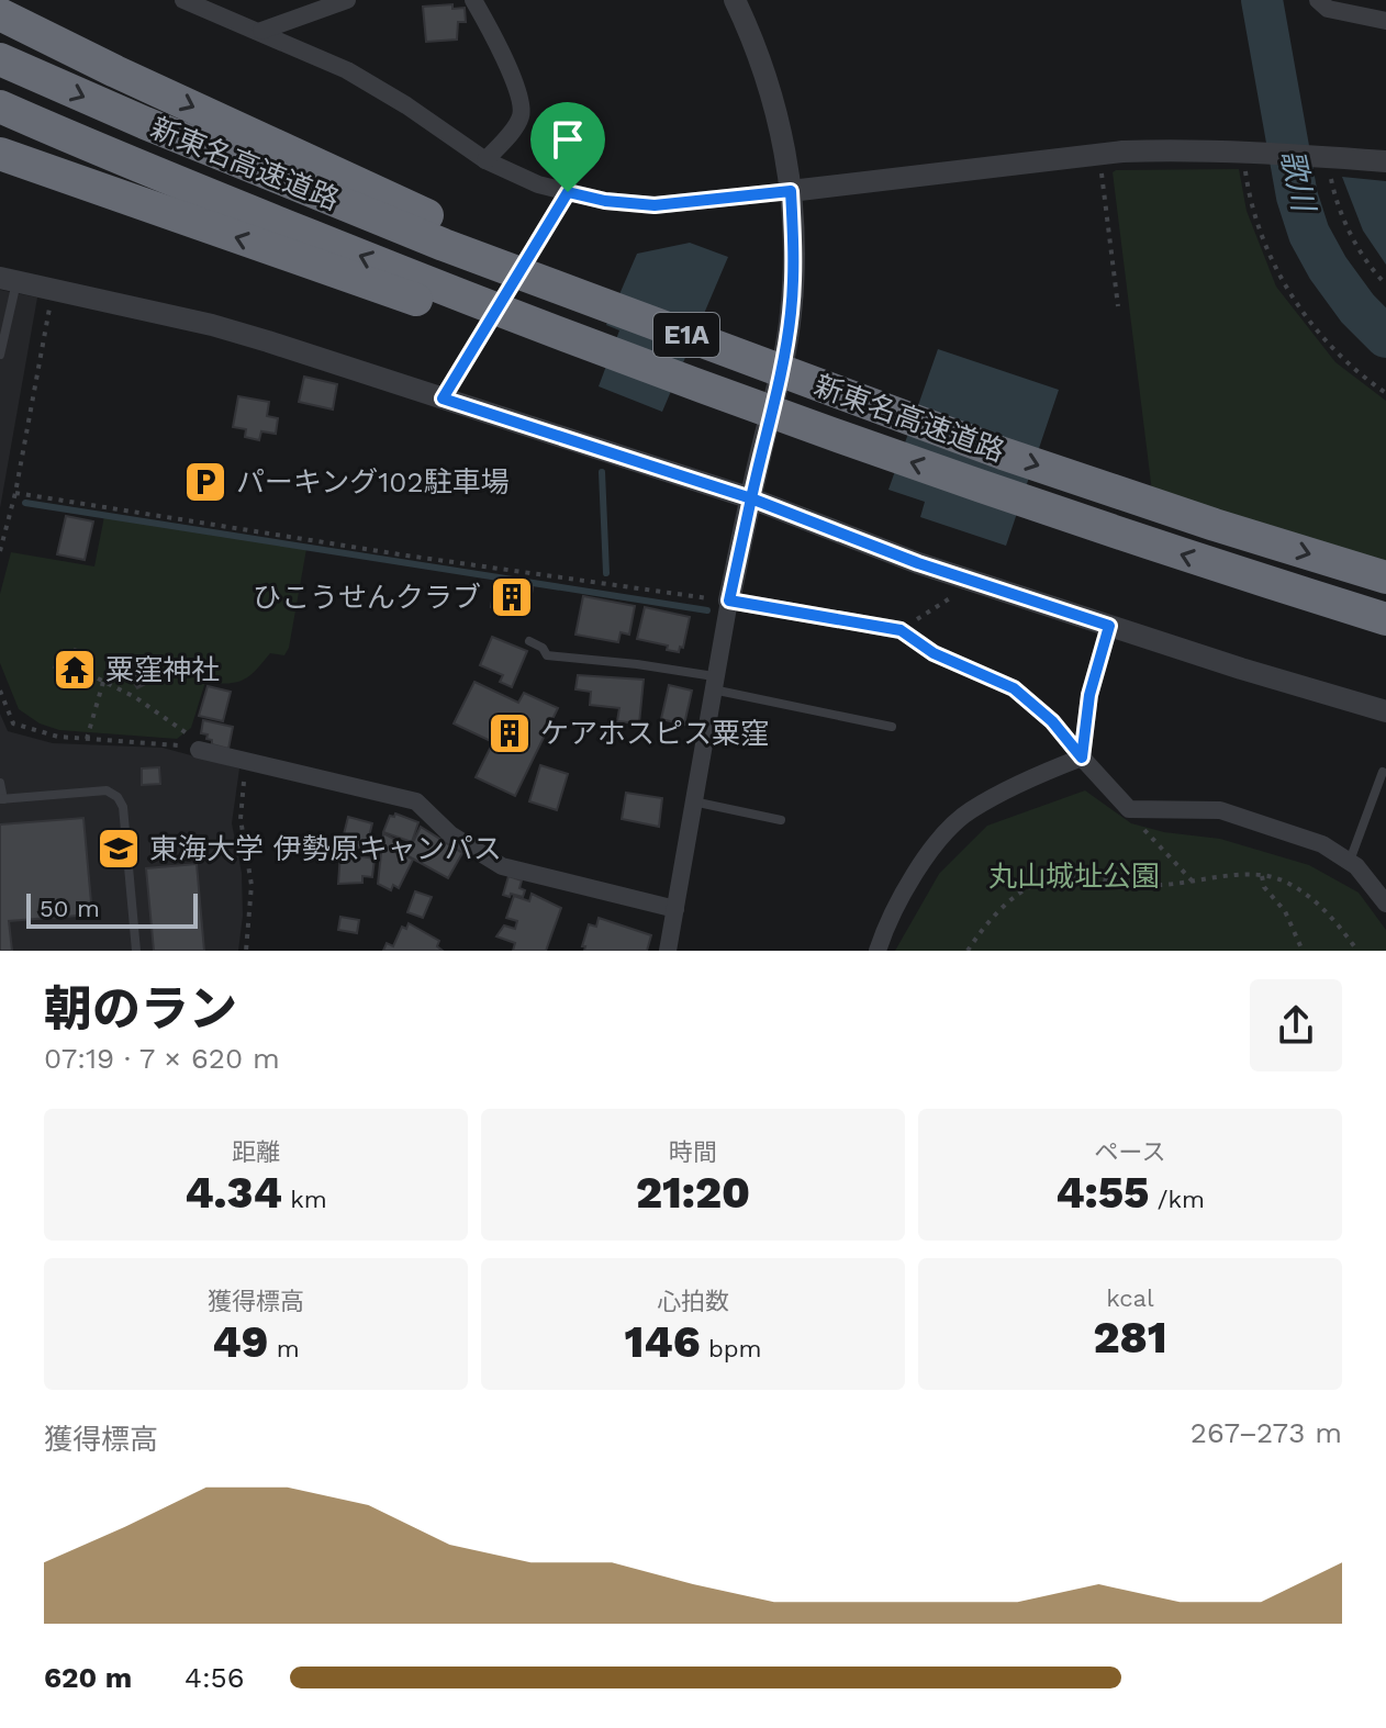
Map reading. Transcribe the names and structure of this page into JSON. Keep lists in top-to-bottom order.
{
  "streets": {
    "highway": ["新東名高速道路", "E1A"]
  },
  "water": ["歌川"],
  "parks": ["丸山城址公園"],
  "places": {
    "parking": ["パーキング102駐車場"],
    "building": ["ひこうせんクラブ", "ケアホスピス粟窪"],
    "temple": ["粟窪神社"],
    "school or university": ["東海大学 伊勢原キャンパス"]
  },
  "scale_bar": "50 m",
  "page": {
    "scale": "50 m",
    "heading": ["朝のラン", "07:19 · 7 × 620 m"],
    "stats": [
      ["距離", "4.34 km"],
      ["時間", "21:20"],
      ["ペース", "4:55 /km"],
      ["獲得標高", "49 m"],
      ["心拍数", "146 bpm"],
      ["kcal", "281"]
    ],
    "chart": ["獲得標高", "267–273 m"],
    "list": [
      {
        "name": "620 m",
        "note": "4:56"
      }
    ]
  }
}
